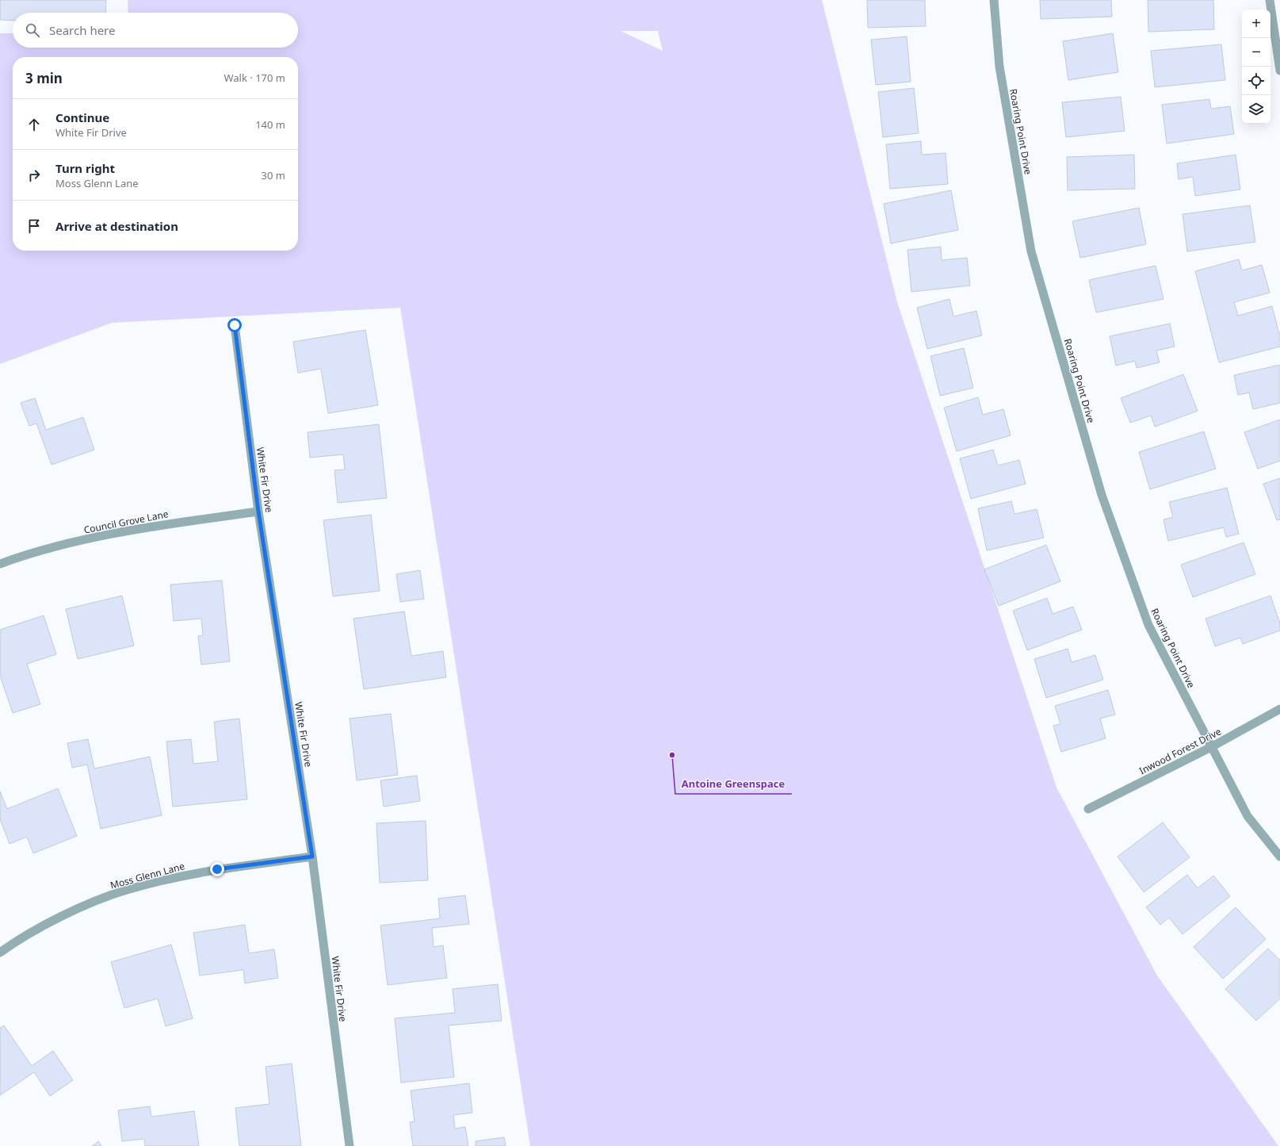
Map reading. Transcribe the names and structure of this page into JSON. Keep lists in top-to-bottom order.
{
  "streets": {
    "street": [
      "Roaring Point Drive",
      "White Fir Drive",
      "Council Grove Lane",
      "Inwood Forest Drive",
      "Moss Glenn Lane"
    ]
  },
  "crossings": [
    ["Roaring Point Drive", "Inwood Forest Drive"],
    ["White Fir Drive", "Council Grove Lane"],
    ["White Fir Drive", "Moss Glenn Lane"]
  ],
  "places": ["Antoine Greenspace"],
  "page": {
    "map_buttons": ["+", "−"],
    "search": "Search here",
    "heading": ["3 min", "Walk · 170 m"],
    "list": [
      ["Continue", "White Fir Drive", "140 m"],
      ["Turn right", "Moss Glenn Lane", "30 m"],
      "Arrive at destination"
    ]
  }
}
